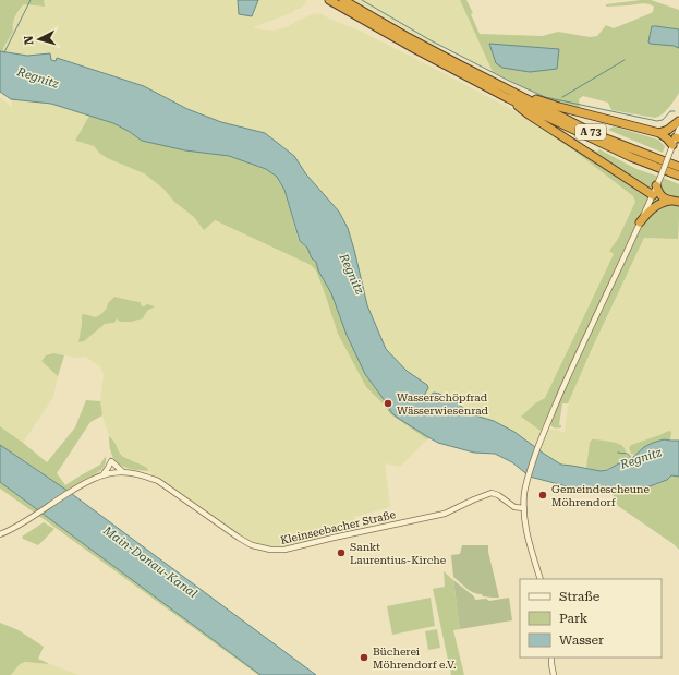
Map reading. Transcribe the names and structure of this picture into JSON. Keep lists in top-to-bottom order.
{
  "streets": {
    "highway": ["A 73"],
    "street": ["Kleinseebacher Straße"]
  },
  "water": ["Regnitz", "Main-Donau-Kanal"],
  "places": [
    "Wasserschöpfrad Wässerwiesenrad",
    "Gemeindescheune Möhrendorf",
    "Sankt Laurentius-Kirche",
    "Bücherei Möhrendorf e.V."
  ],
  "legend": ["Straße", "Park", "Wasser"],
  "north": "left"
}
